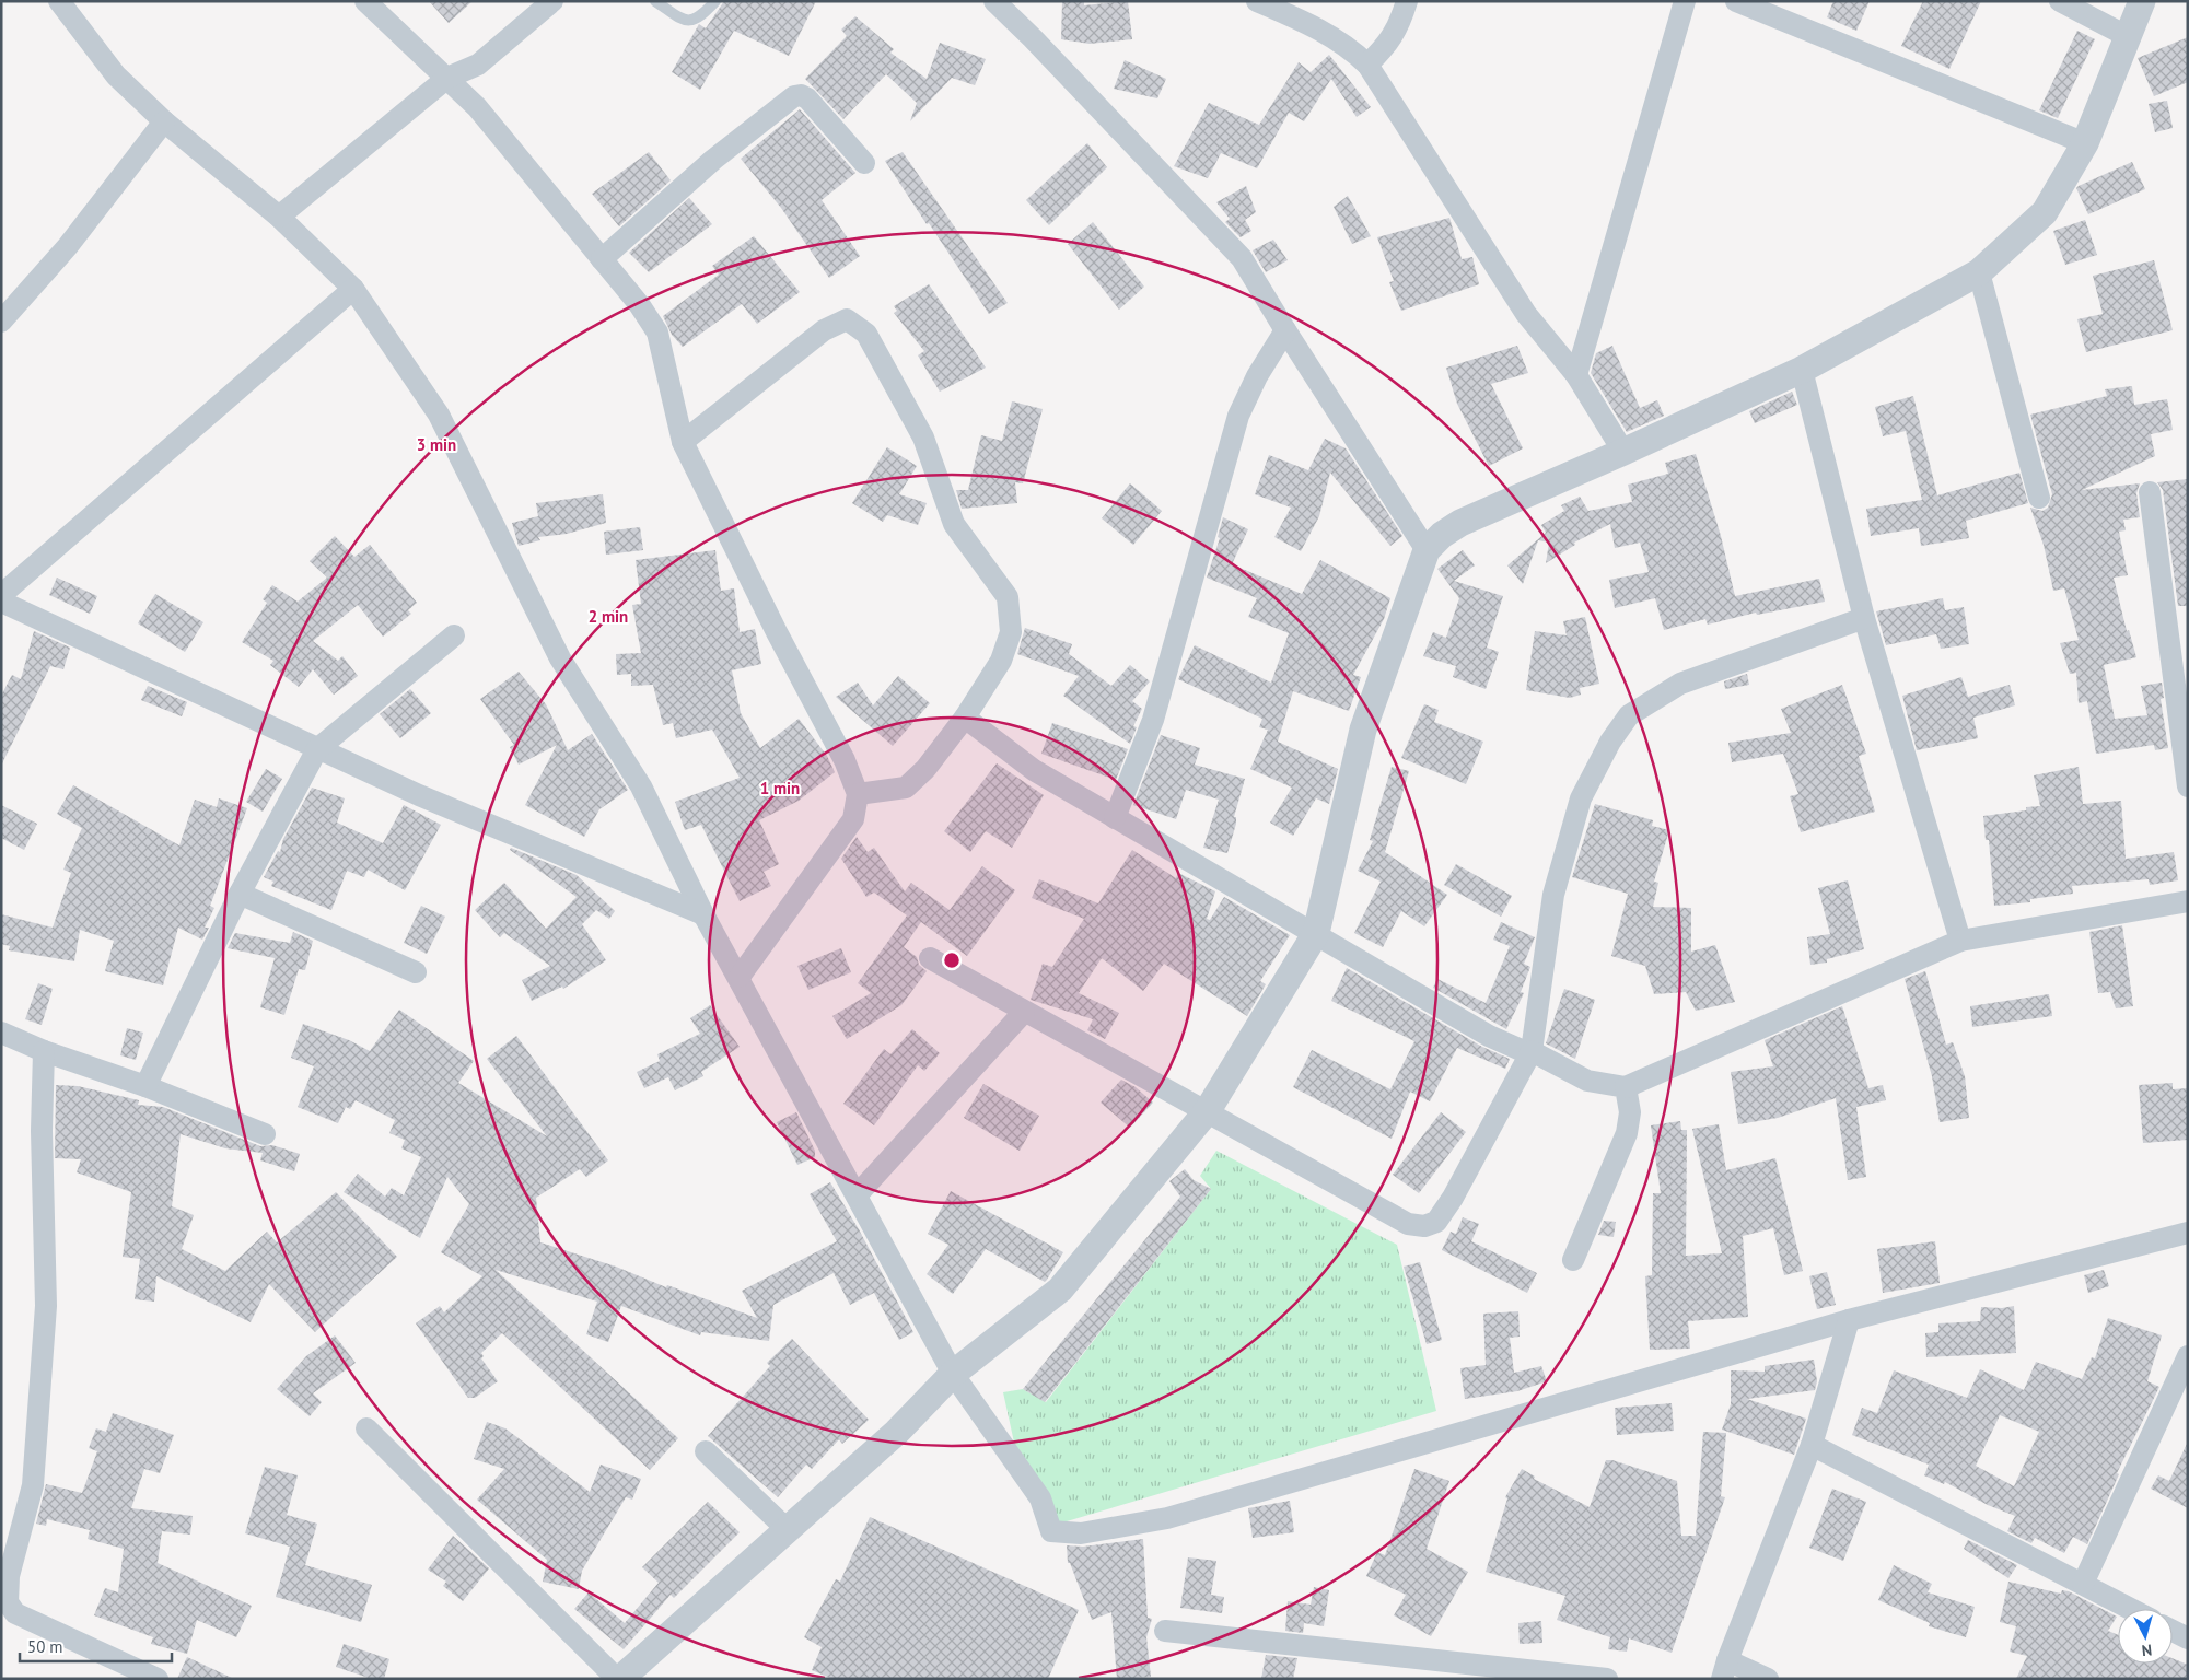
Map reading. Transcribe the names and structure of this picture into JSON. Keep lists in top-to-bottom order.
{
  "scale_bar": "50 m",
  "north": "bottom",
  "rings": ["3 min", "2 min", "1 min"]
}
